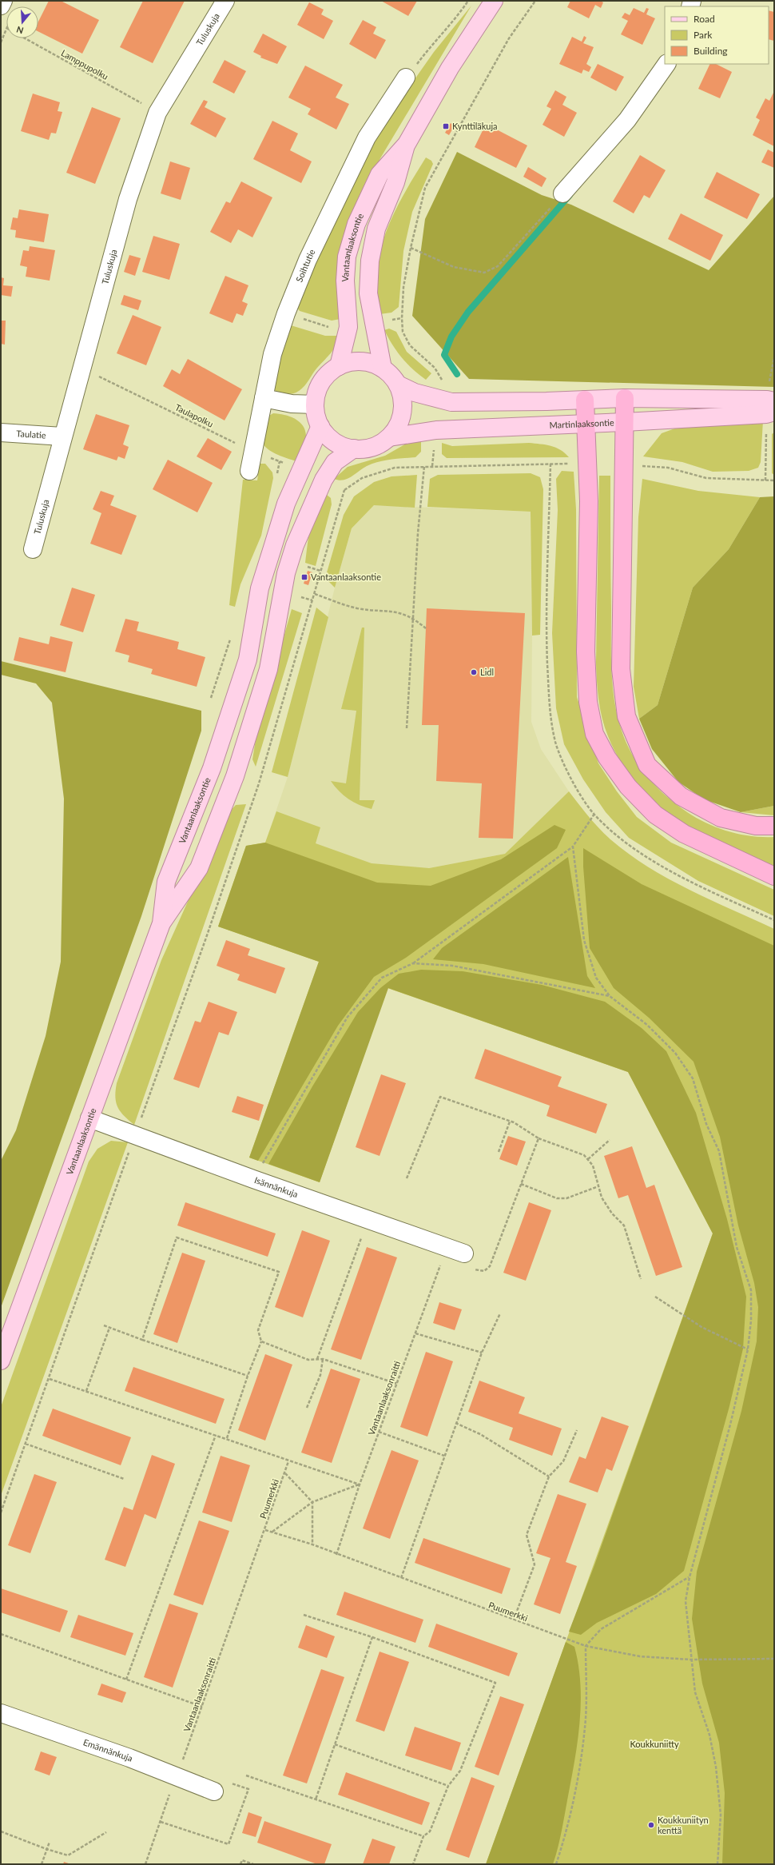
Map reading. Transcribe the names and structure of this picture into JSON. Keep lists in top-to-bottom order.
{
  "streets": {
    "main road": ["Vantaanlaaksontie", "Martinlaaksontie"],
    "street": [
      "Tuluskuja",
      "Soihtutie",
      "Taulatie",
      "Isännänkuja",
      "Emännänkuja"
    ],
    "path": [
      "Lamppupolku",
      "Taulapolku",
      "Vantaanlaaksonraitti",
      "Puumerkki"
    ]
  },
  "crossings": [
    ["Tuluskuja", "Lamppupolku"],
    ["Tuluskuja", "Taulapolku"],
    ["Tuluskuja", "Taulatie"],
    ["Vantaanlaaksontie", "Taulapolku"],
    ["Vantaanlaaksontie", "Martinlaaksontie"],
    ["Vantaanlaaksontie", "Isännänkuja"],
    ["Soihtutie", "Taulapolku"],
    ["Isännänkuja", "Vantaanlaaksonraitti"],
    ["Vantaanlaaksonraitti", "Puumerkki"],
    ["Vantaanlaaksonraitti", "Emännänkuja"]
  ],
  "parks": ["Koukkuniitty"],
  "places": {
    "transit": ["Kynttiläkuja", "Vantaanlaaksontie"],
    "other": ["Lidl", "Koukkuniityn kenttä"]
  },
  "legend": ["Road", "Park", "Building"],
  "north": "bottom"
}
